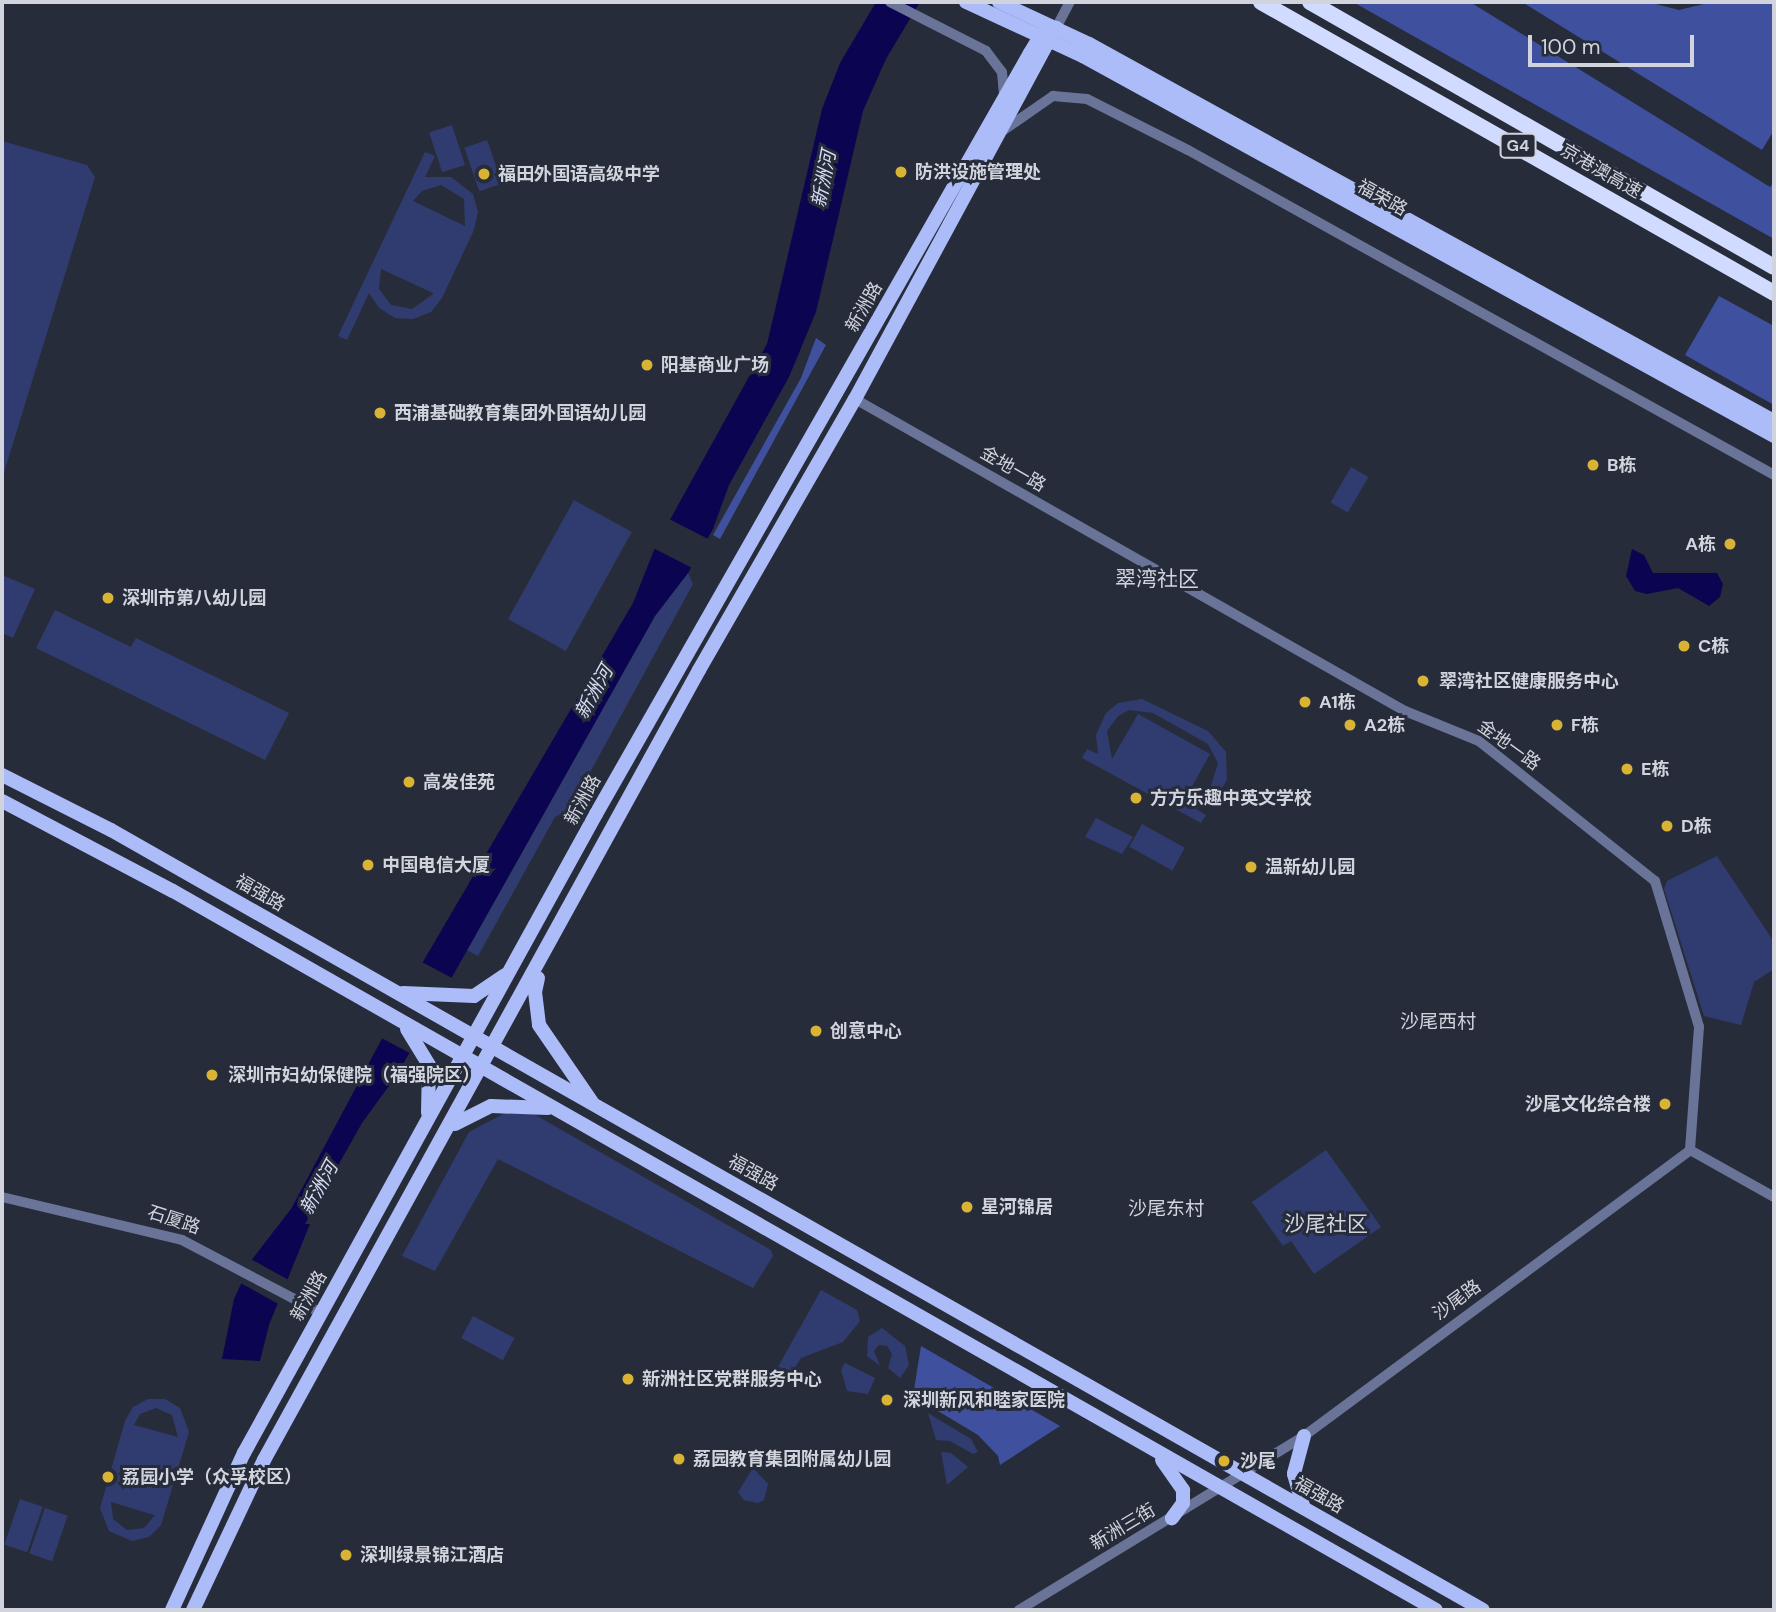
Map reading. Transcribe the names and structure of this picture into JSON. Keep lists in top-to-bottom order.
{
  "streets": {
    "highway": ["G4", "京港澳高速"],
    "main road": ["福荣路", "新洲路", "福强路"],
    "street": [
      "金地一路",
      "石厦路",
      "沙尾路",
      "新洲三街"
    ]
  },
  "crossings": [
    ["福荣路", "新洲路"],
    ["新洲路", "金地一路"],
    ["新洲路", "福强路"],
    ["新洲路", "石厦路"],
    ["金地一路", "沙尾路"],
    ["福强路", "沙尾路"],
    ["福强路", "新洲三街"],
    ["沙尾路", "新洲三街"]
  ],
  "districts": [
    "翠湾社区",
    "沙尾西村",
    "沙尾东村",
    "沙尾社区"
  ],
  "water": ["新洲河"],
  "places": [
    "防洪设施管理处",
    "福田外国语高级中学",
    "阳基商业广场",
    "西浦基础教育集团外国语幼儿园",
    "B栋",
    "A栋",
    "深圳市第八幼儿园",
    "C栋",
    "翠湾社区健康服务中心",
    "A1栋",
    "A2栋",
    "F栋",
    "E栋",
    "高发佳苑",
    "方方乐趣中英文学校",
    "D栋",
    "中国电信大厦",
    "温新幼儿园",
    "创意中心",
    "深圳市妇幼保健院（福强院区）",
    "沙尾文化综合楼",
    "星河锦居",
    "新洲社区党群服务中心",
    "深圳新风和睦家医院",
    "荔园教育集团附属幼儿园",
    "沙尾",
    "荔园小学（众孚校区）",
    "深圳绿景锦江酒店"
  ],
  "scale_bar": "100 m"
}
